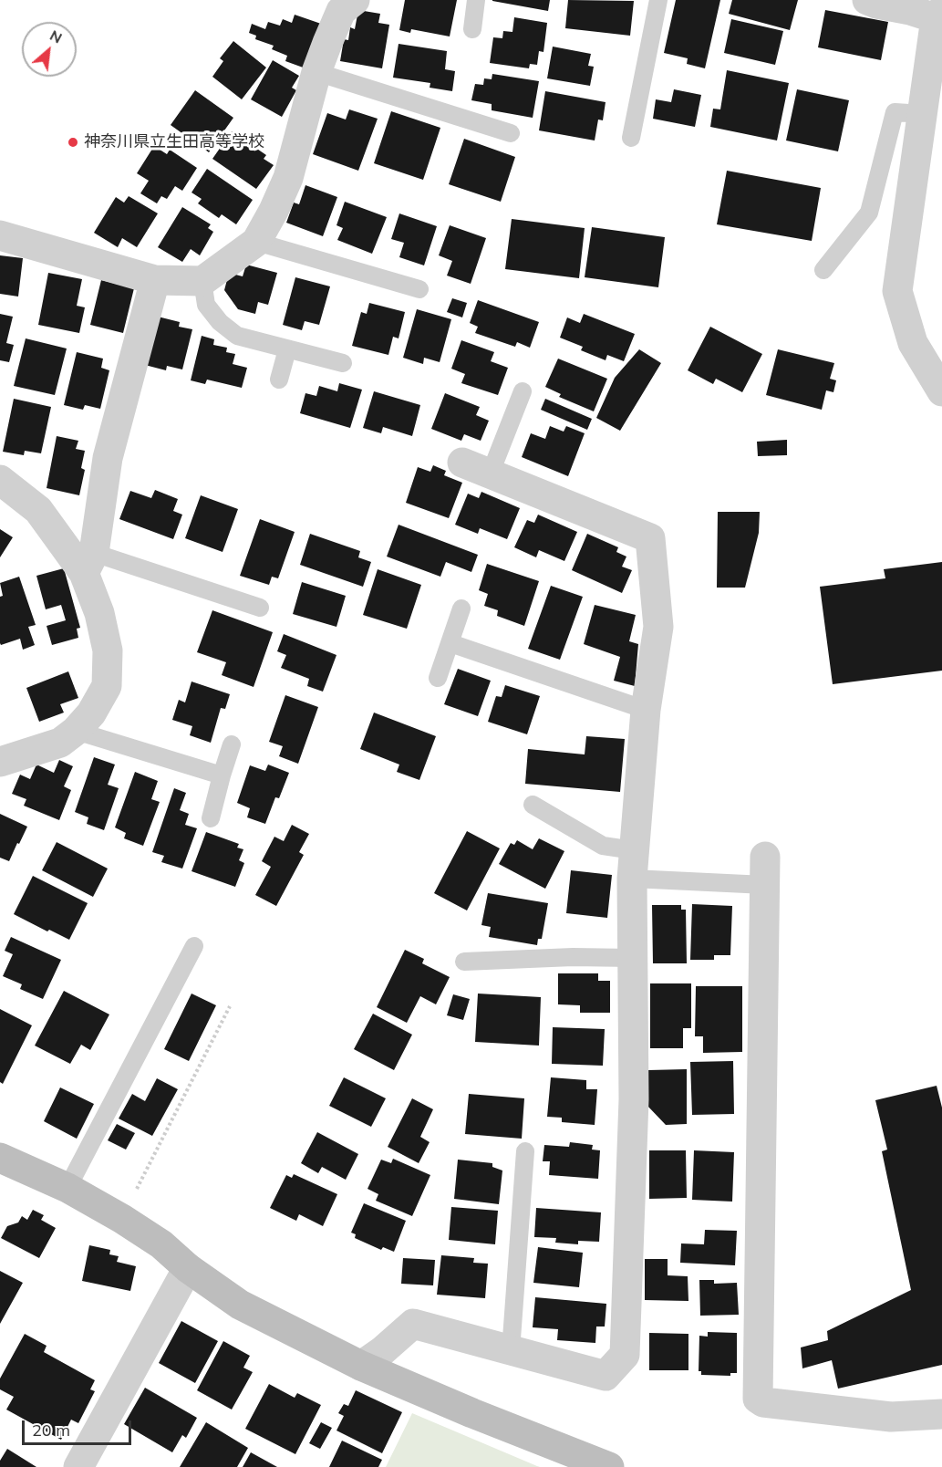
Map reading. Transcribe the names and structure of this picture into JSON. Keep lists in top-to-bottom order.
{
  "places": ["神奈川県立生田高等学校"],
  "scale_bar": "20 m",
  "north": "top right"
}
